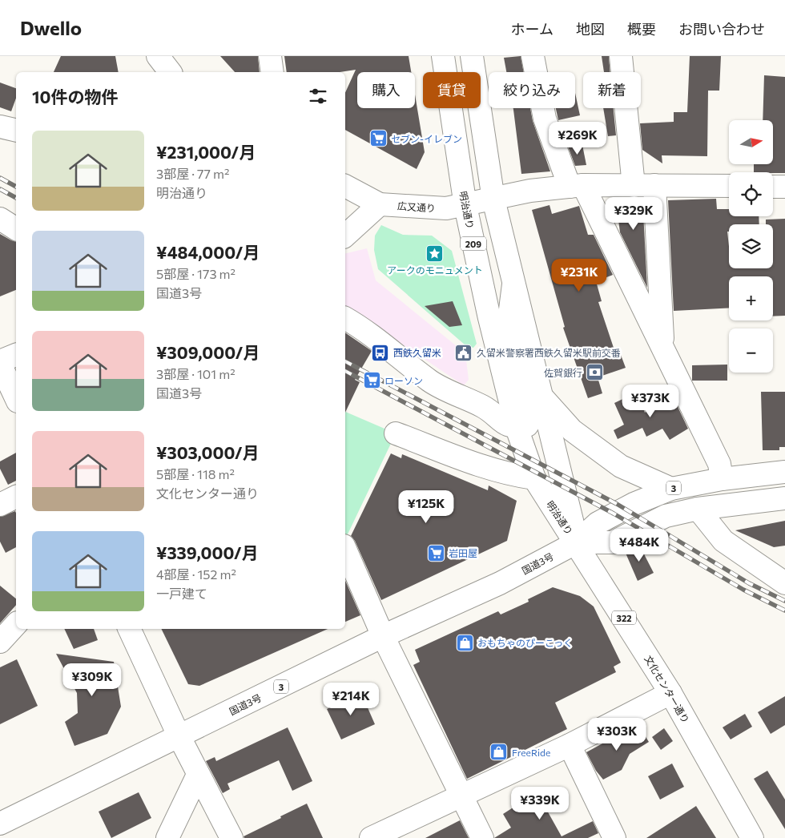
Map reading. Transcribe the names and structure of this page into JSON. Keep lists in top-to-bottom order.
{
  "streets": {
    "main road": [
      "広又通り",
      "明治通り",
      "209",
      "3",
      "国道3号",
      "322",
      "文化センター通り"
    ]
  },
  "crossings": [
    ["広又通り", "明治通り"],
    ["明治通り", "国道3号"],
    ["明治通り", "文化センター通り"],
    ["国道3号", "文化センター通り"]
  ],
  "places": {
    "supermarket": ["セブン-イレブン", "ローソン", "岩田屋"],
    "place": ["アークのモニュメント"],
    "bus stop": ["西鉄久留米"],
    "public building": ["久留米警察署西鉄久留米駅前交番"],
    "bank": ["佐賀銀行"],
    "shop": ["おもちゃのぴーこっく", "FreeRide"]
  },
  "north": "right",
  "page": {
    "header": "Dwello",
    "nav": [
      "ホーム",
      "地図",
      "概要",
      "お問い合わせ"
    ],
    "chip": [
      "購入",
      "賃貸",
      "絞り込み",
      "新着"
    ],
    "heading": "10件の物件",
    "map_buttons": ["+", "−"],
    "list": [
      {
        "name": "¥231,000/月",
        "note": "3部屋 · 77 m² · 明治通り"
      },
      {
        "name": "¥484,000/月",
        "note": "5部屋 · 173 m² · 国道3号"
      },
      {
        "name": "¥309,000/月",
        "note": "3部屋 · 101 m² · 国道3号"
      },
      {
        "name": "¥303,000/月",
        "note": "5部屋 · 118 m² · 文化センター通り"
      },
      {
        "name": "¥339,000/月",
        "note": "4部屋 · 152 m² · 一戸建て"
      }
    ],
    "price": [
      "¥269K",
      "¥329K",
      "¥231K",
      "¥373K",
      "¥125K",
      "¥484K",
      "¥309K",
      "¥214K",
      "¥303K",
      "¥339K"
    ]
  }
}
